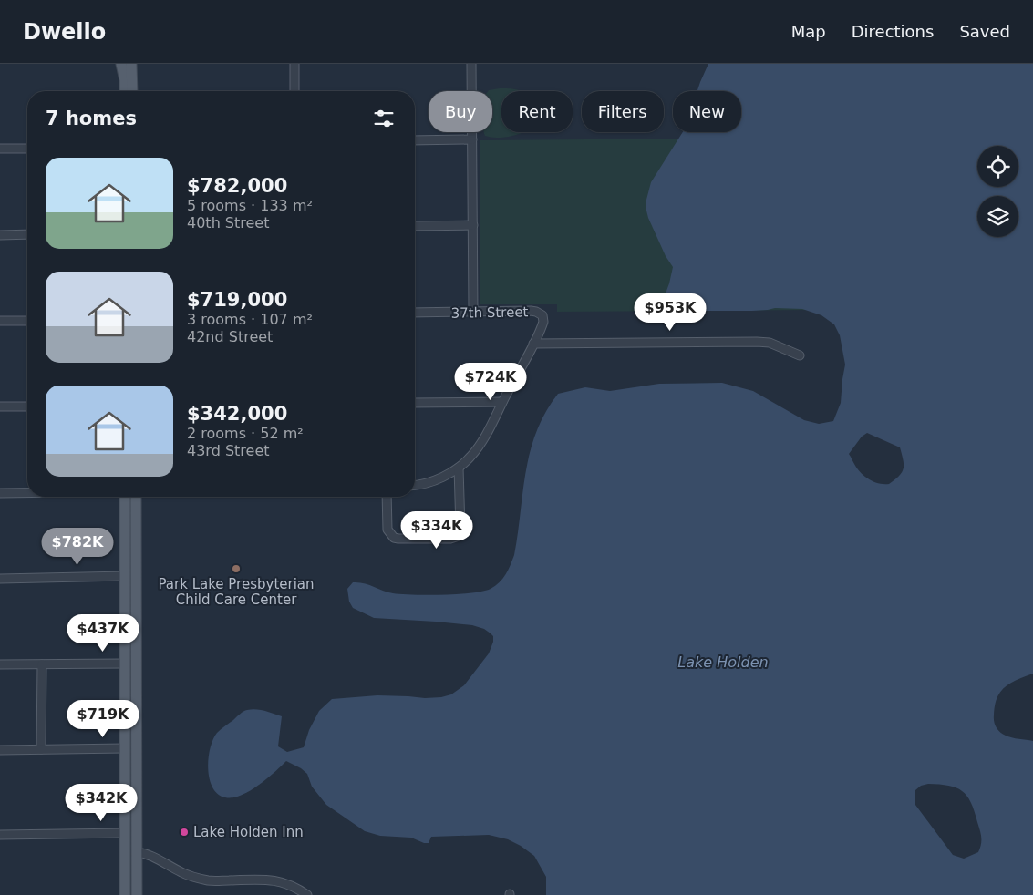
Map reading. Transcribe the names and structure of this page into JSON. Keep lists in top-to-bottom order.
{
  "streets": {
    "street": ["37th Street"]
  },
  "water": ["Lake Holden"],
  "places": ["Park Lake Presbyterian Child Care Center", "Lake Holden Inn"],
  "page": {
    "header": "Dwello",
    "nav": ["Map", "Directions", "Saved"],
    "chip": [
      "Buy",
      "Rent",
      "Filters",
      "New"
    ],
    "heading": "7 homes",
    "list": [
      {
        "name": "$782,000",
        "note": "5 rooms · 133 m² · 40th Street"
      },
      {
        "name": "$719,000",
        "note": "3 rooms · 107 m² · 42nd Street"
      },
      {
        "name": "$342,000",
        "note": "2 rooms · 52 m² · 43rd Street"
      }
    ],
    "price": [
      "$953K",
      "$724K",
      "$334K",
      "$782K",
      "$437K",
      "$719K",
      "$342K"
    ]
  }
}
